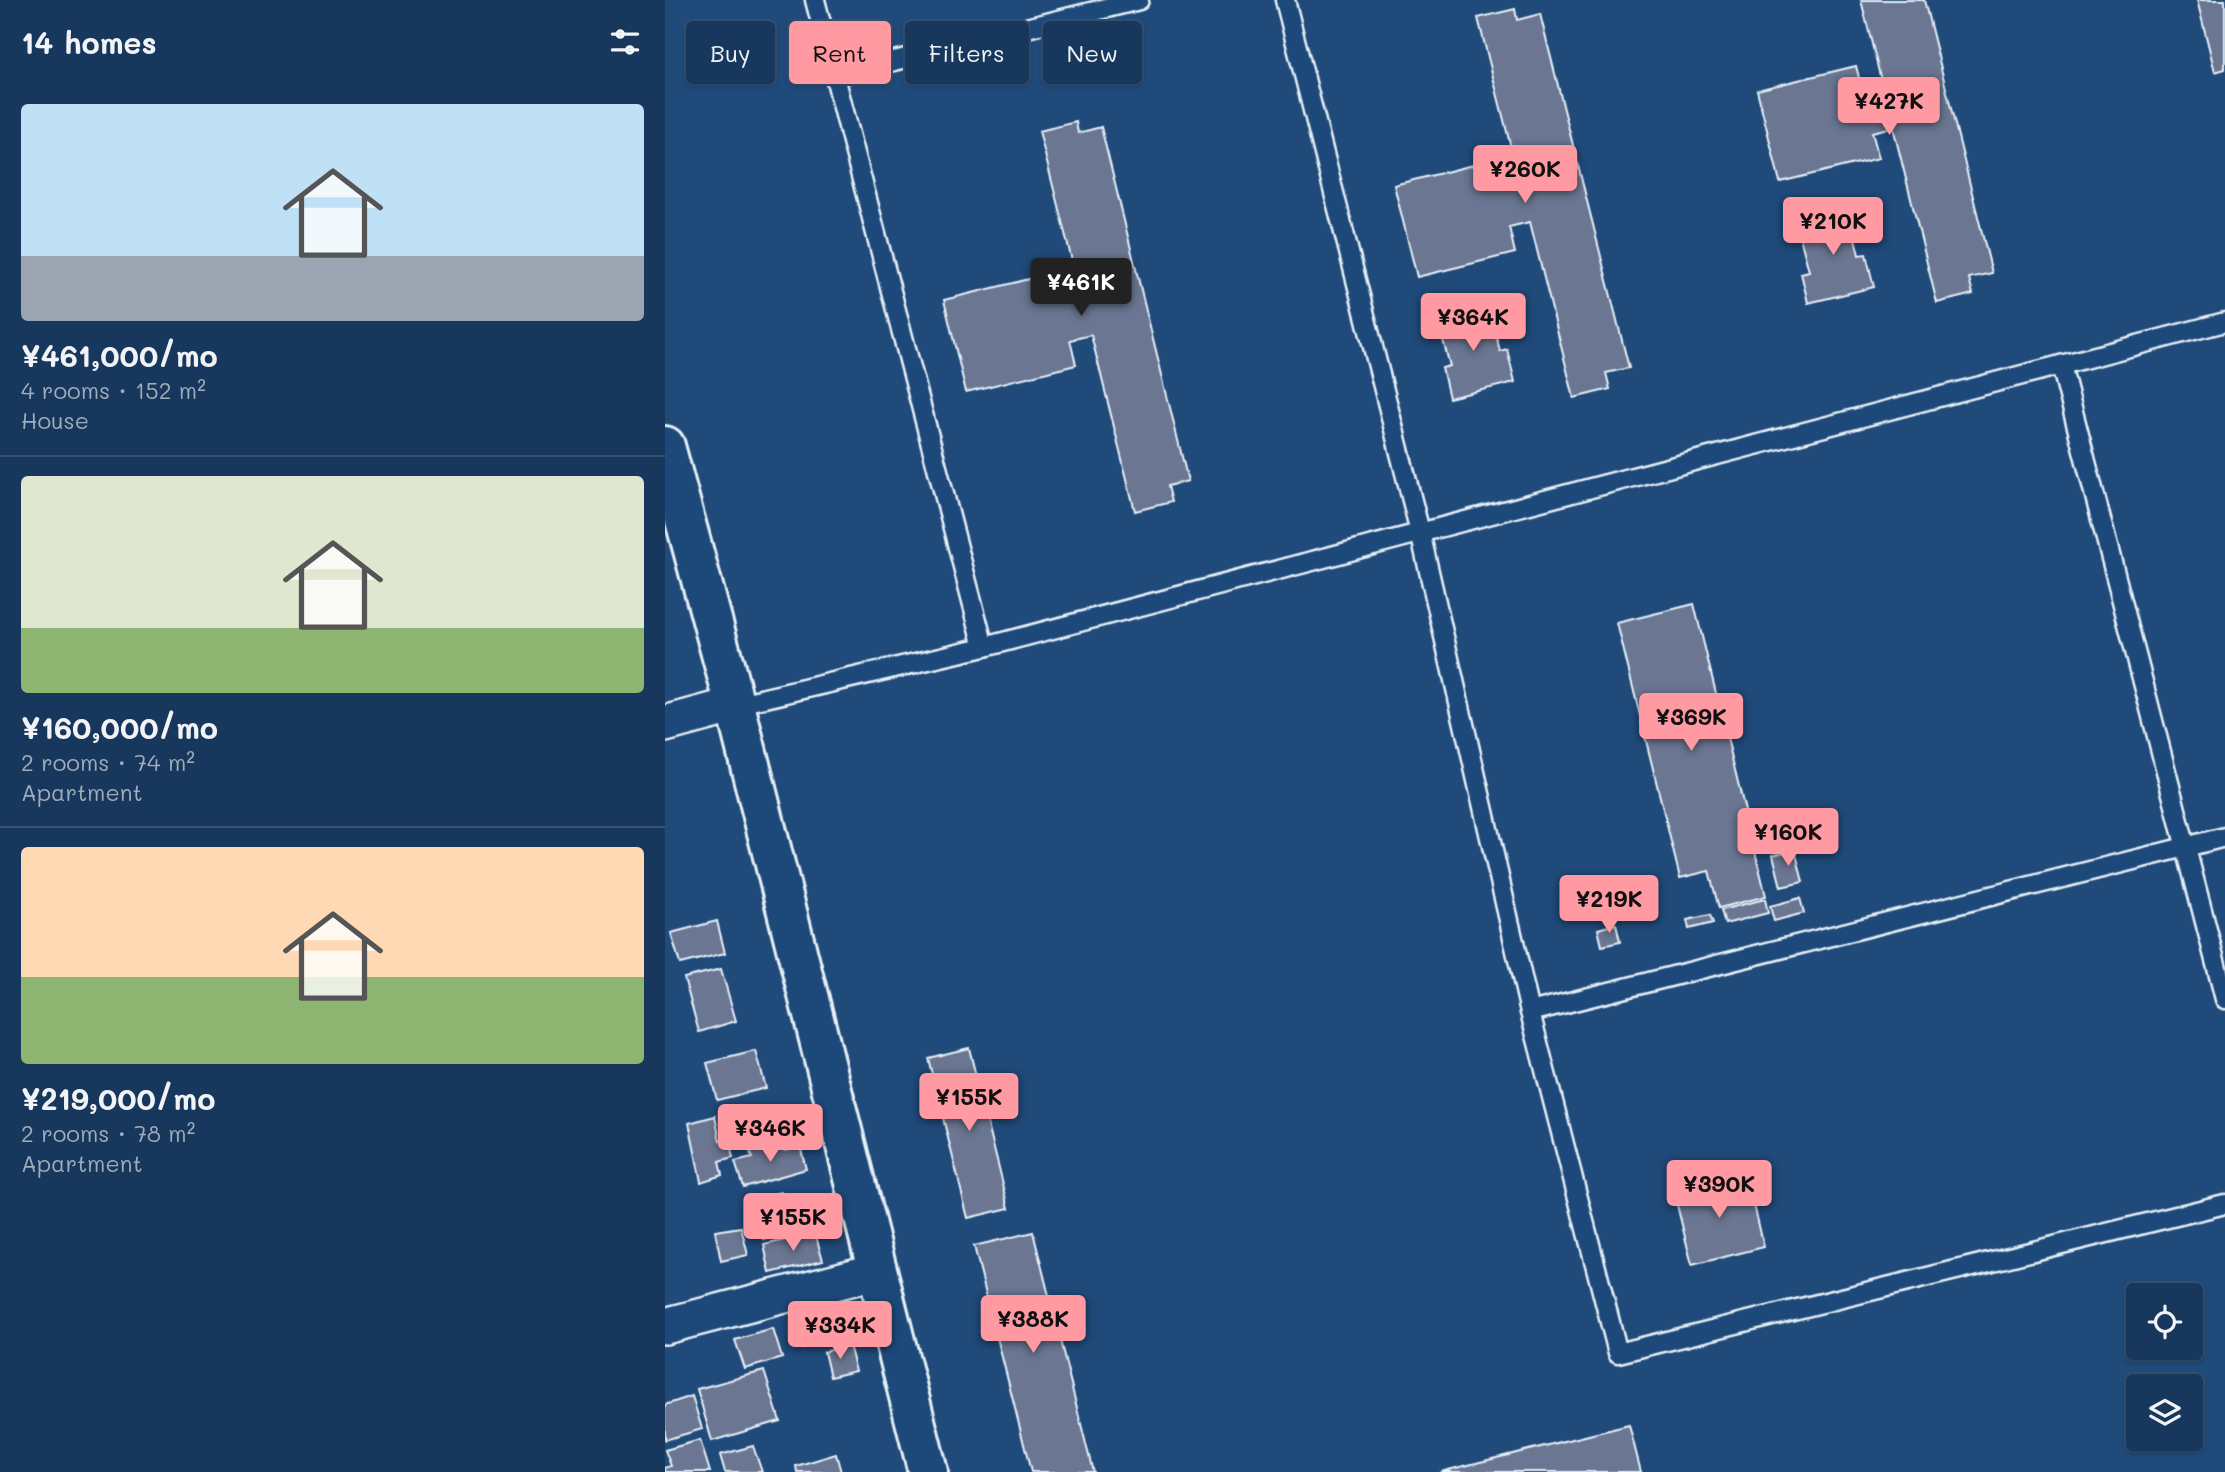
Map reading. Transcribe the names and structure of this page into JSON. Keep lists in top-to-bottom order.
{
  "page": {
    "heading": "14 homes",
    "chip": [
      "Buy",
      "Rent",
      "Filters",
      "New"
    ],
    "price": [
      "¥427K",
      "¥260K",
      "¥210K",
      "¥461K",
      "¥364K",
      "¥369K",
      "¥160K",
      "¥219K",
      "¥155K",
      "¥346K",
      "¥390K",
      "¥155K",
      "¥388K",
      "¥334K"
    ],
    "list": [
      {
        "name": "¥461,000/mo",
        "note": "4 rooms · 152 m² · House"
      },
      {
        "name": "¥160,000/mo",
        "note": "2 rooms · 74 m² · Apartment"
      },
      {
        "name": "¥219,000/mo",
        "note": "2 rooms · 78 m² · Apartment"
      }
    ]
  }
}
